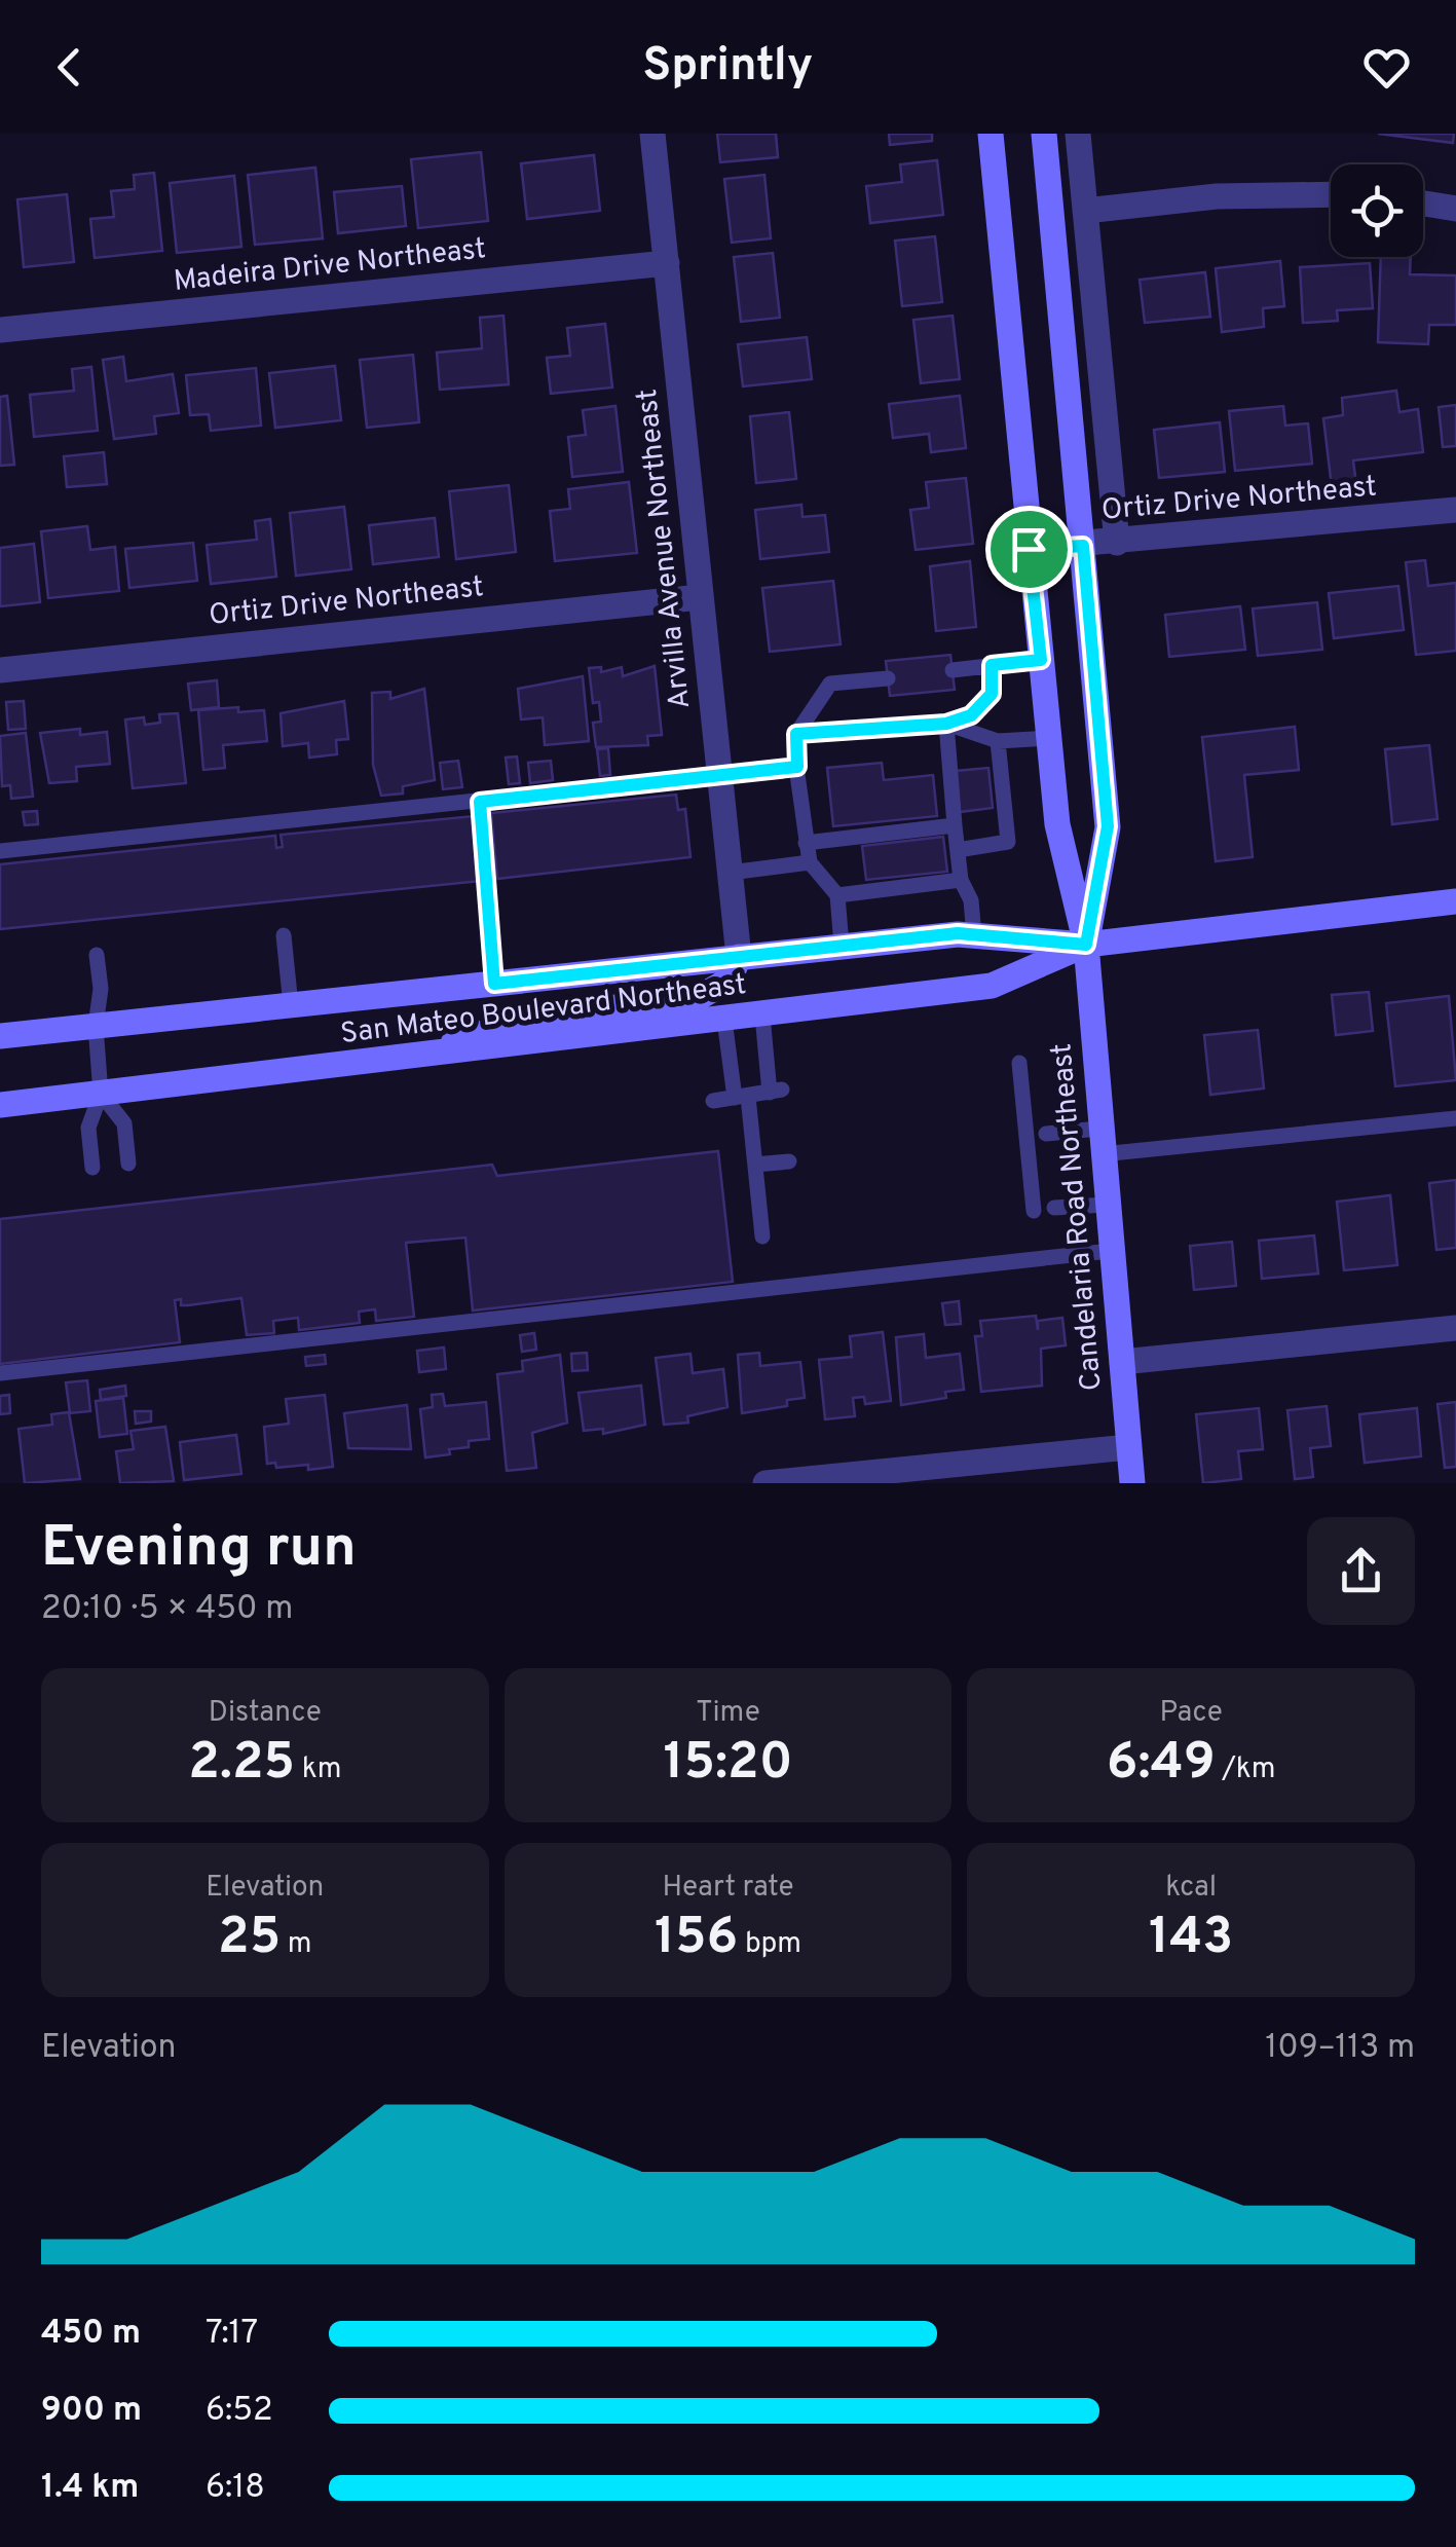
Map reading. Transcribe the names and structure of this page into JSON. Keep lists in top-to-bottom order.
{
  "streets": {
    "main road": ["San Mateo Boulevard Northeast", "Candelaria Road Northeast"],
    "street": ["Madeira Drive Northeast", "Ortiz Drive Northeast", "Arvilla Avenue Northeast"]
  },
  "crossings": [
    ["Madeira Drive Northeast", "Arvilla Avenue Northeast"],
    ["Ortiz Drive Northeast", "Arvilla Avenue Northeast"],
    ["Ortiz Drive Northeast", "Candelaria Road Northeast"],
    ["Arvilla Avenue Northeast", "San Mateo Boulevard Northeast"],
    ["San Mateo Boulevard Northeast", "Candelaria Road Northeast"]
  ],
  "page": {
    "header": "Sprintly",
    "heading": ["Evening run", "20:10 · 5 × 450 m"],
    "stats": [
      ["Distance", "2.25 km"],
      ["Time", "15:20"],
      ["Pace", "6:49 /km"],
      ["Elevation", "25 m"],
      ["Heart rate", "156 bpm"],
      ["kcal", "143"]
    ],
    "chart": ["Elevation", "109–113 m"],
    "list": [
      {
        "name": "450 m",
        "note": "7:17"
      },
      {
        "name": "900 m",
        "note": "6:52"
      },
      {
        "name": "1.4 km",
        "note": "6:18"
      }
    ]
  }
}
